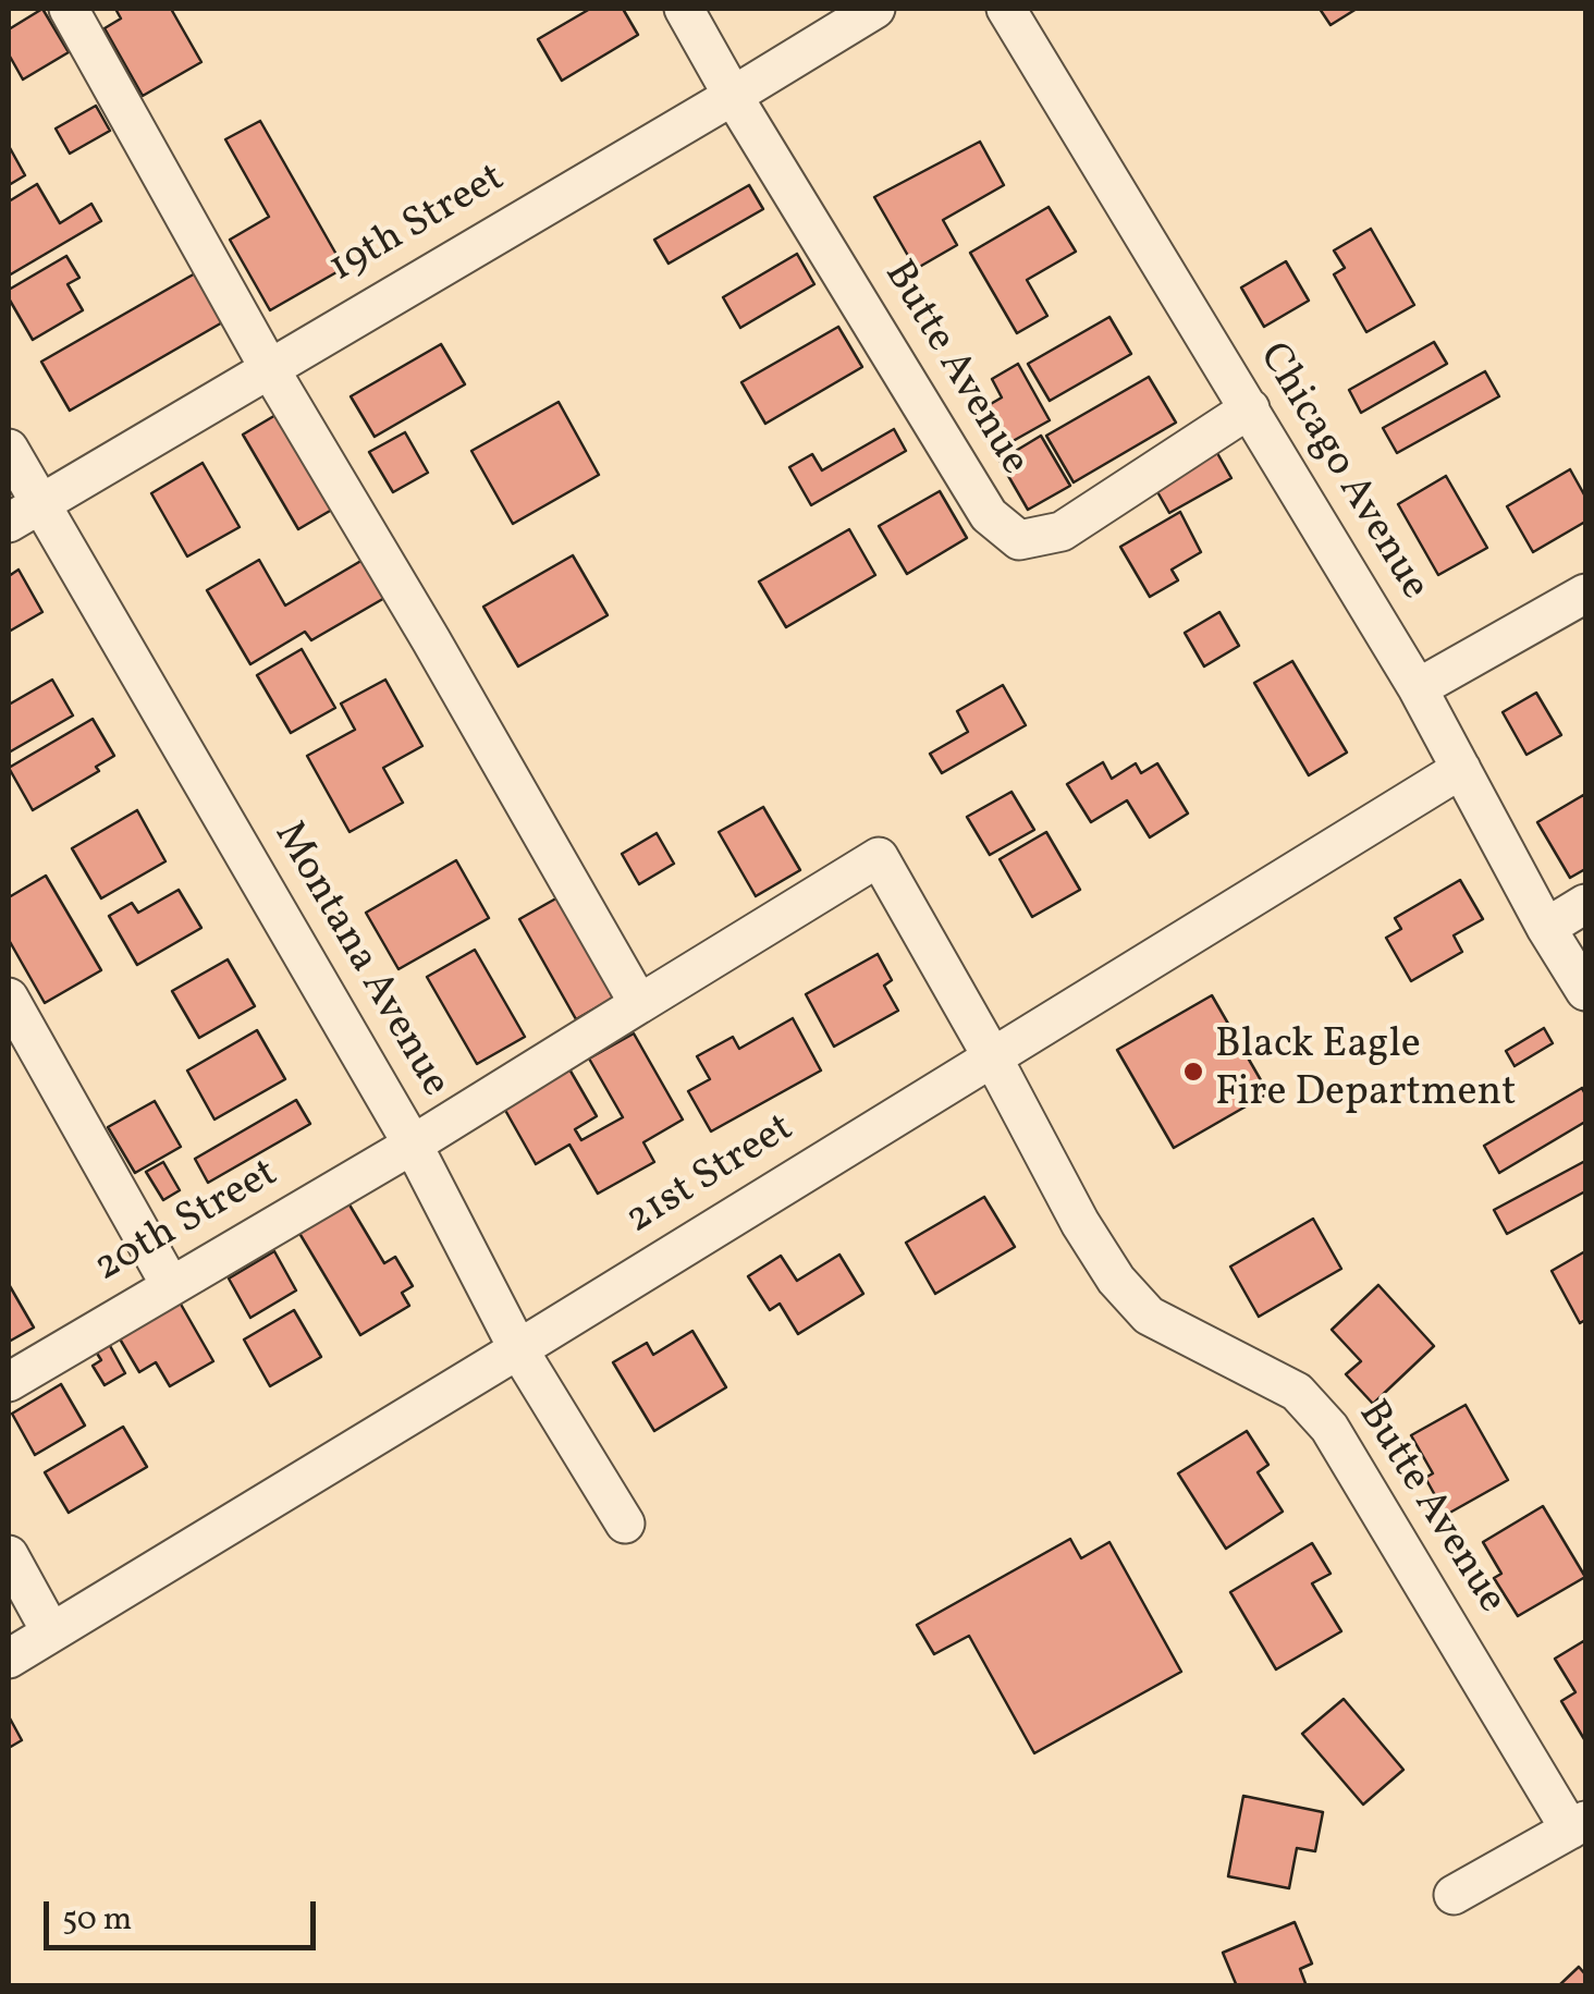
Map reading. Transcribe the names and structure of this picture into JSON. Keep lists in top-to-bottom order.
{
  "streets": {
    "street": [
      "19th Street",
      "Butte Avenue",
      "Chicago Avenue",
      "Montana Avenue",
      "21st Street",
      "20th Street"
    ]
  },
  "crossings": [
    ["19th Street", "Butte Avenue"],
    ["19th Street", "Montana Avenue"],
    ["Butte Avenue", "Chicago Avenue"],
    ["Butte Avenue", "21st Street"],
    ["Butte Avenue", "20th Street"],
    ["Chicago Avenue", "21st Street"],
    ["Montana Avenue", "21st Street"],
    ["Montana Avenue", "20th Street"]
  ],
  "places": ["Black Eagle Fire Department"],
  "scale_bar": "50 m"
}
